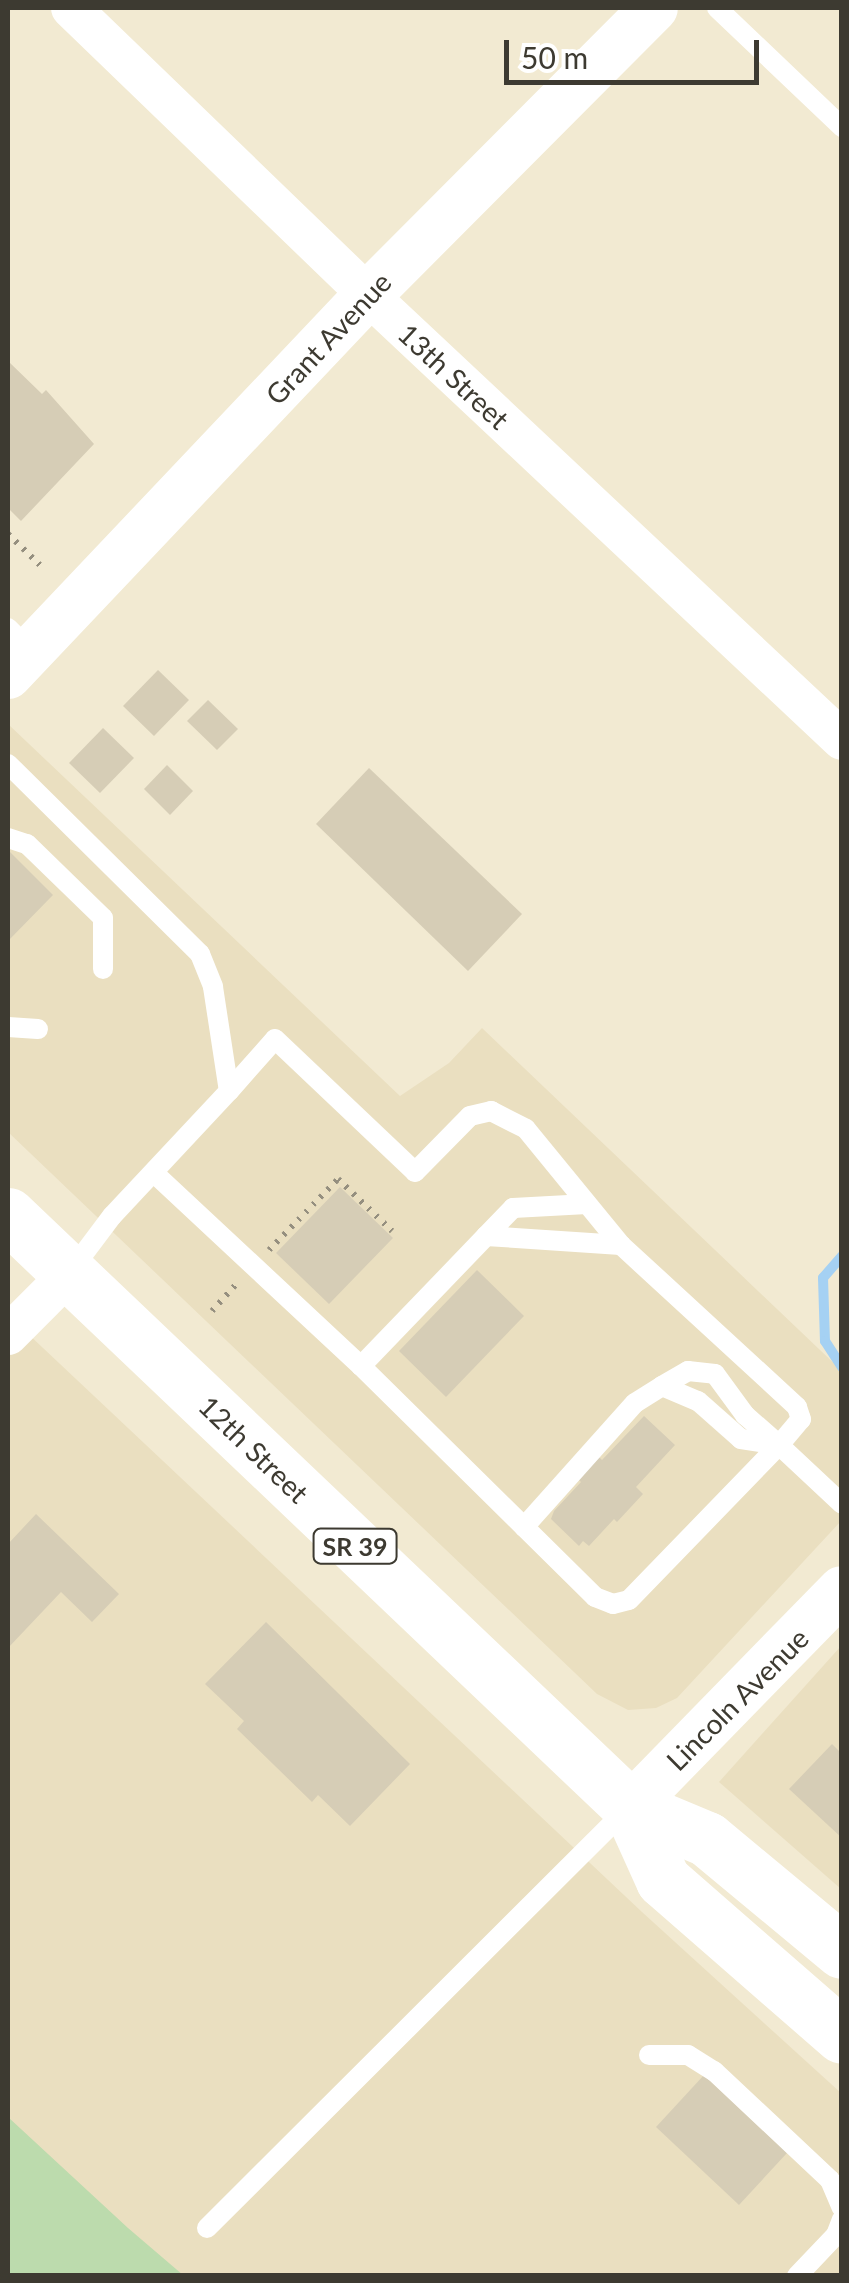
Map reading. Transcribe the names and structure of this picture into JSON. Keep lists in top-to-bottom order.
{
  "streets": {
    "main road": ["12th Street", "SR 39"],
    "street": ["Grant Avenue", "13th Street", "Lincoln Avenue"]
  },
  "crossings": [
    ["Grant Avenue", "13th Street"],
    ["12th Street", "Lincoln Avenue"]
  ],
  "scale_bar": "50 m"
}
